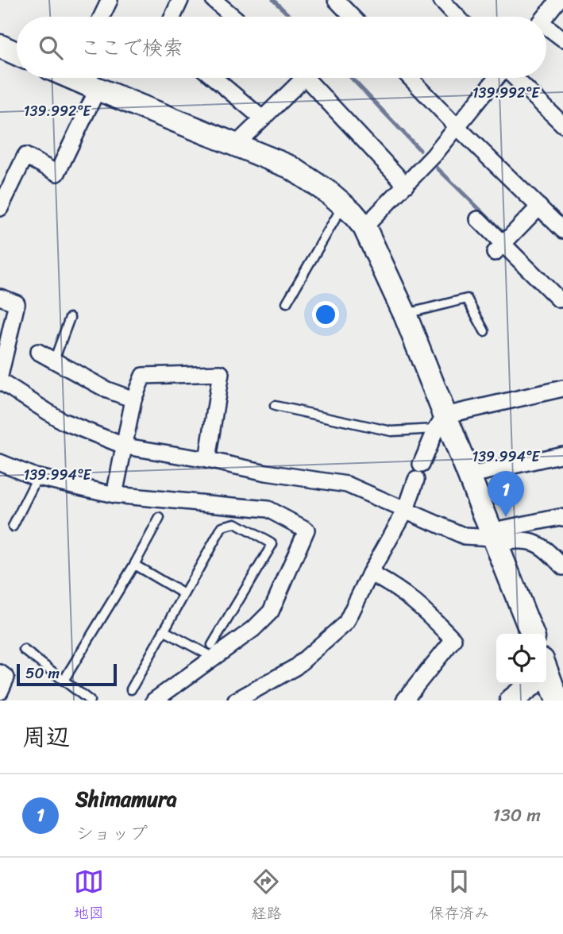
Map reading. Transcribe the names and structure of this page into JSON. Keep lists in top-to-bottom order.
{
  "scale_bar": "50 m",
  "page": {
    "search": "ここで検索",
    "pins": "1",
    "scale": "50 m",
    "heading": "周辺",
    "list": [
      {
        "mark": "1",
        "name": "Shimamura",
        "note": "ショップ",
        "value": "130 m"
      }
    ],
    "nav": ["地図", "経路", "保存済み"]
  },
  "coordinates": ["139.992°E", "139.994°E"]
}
